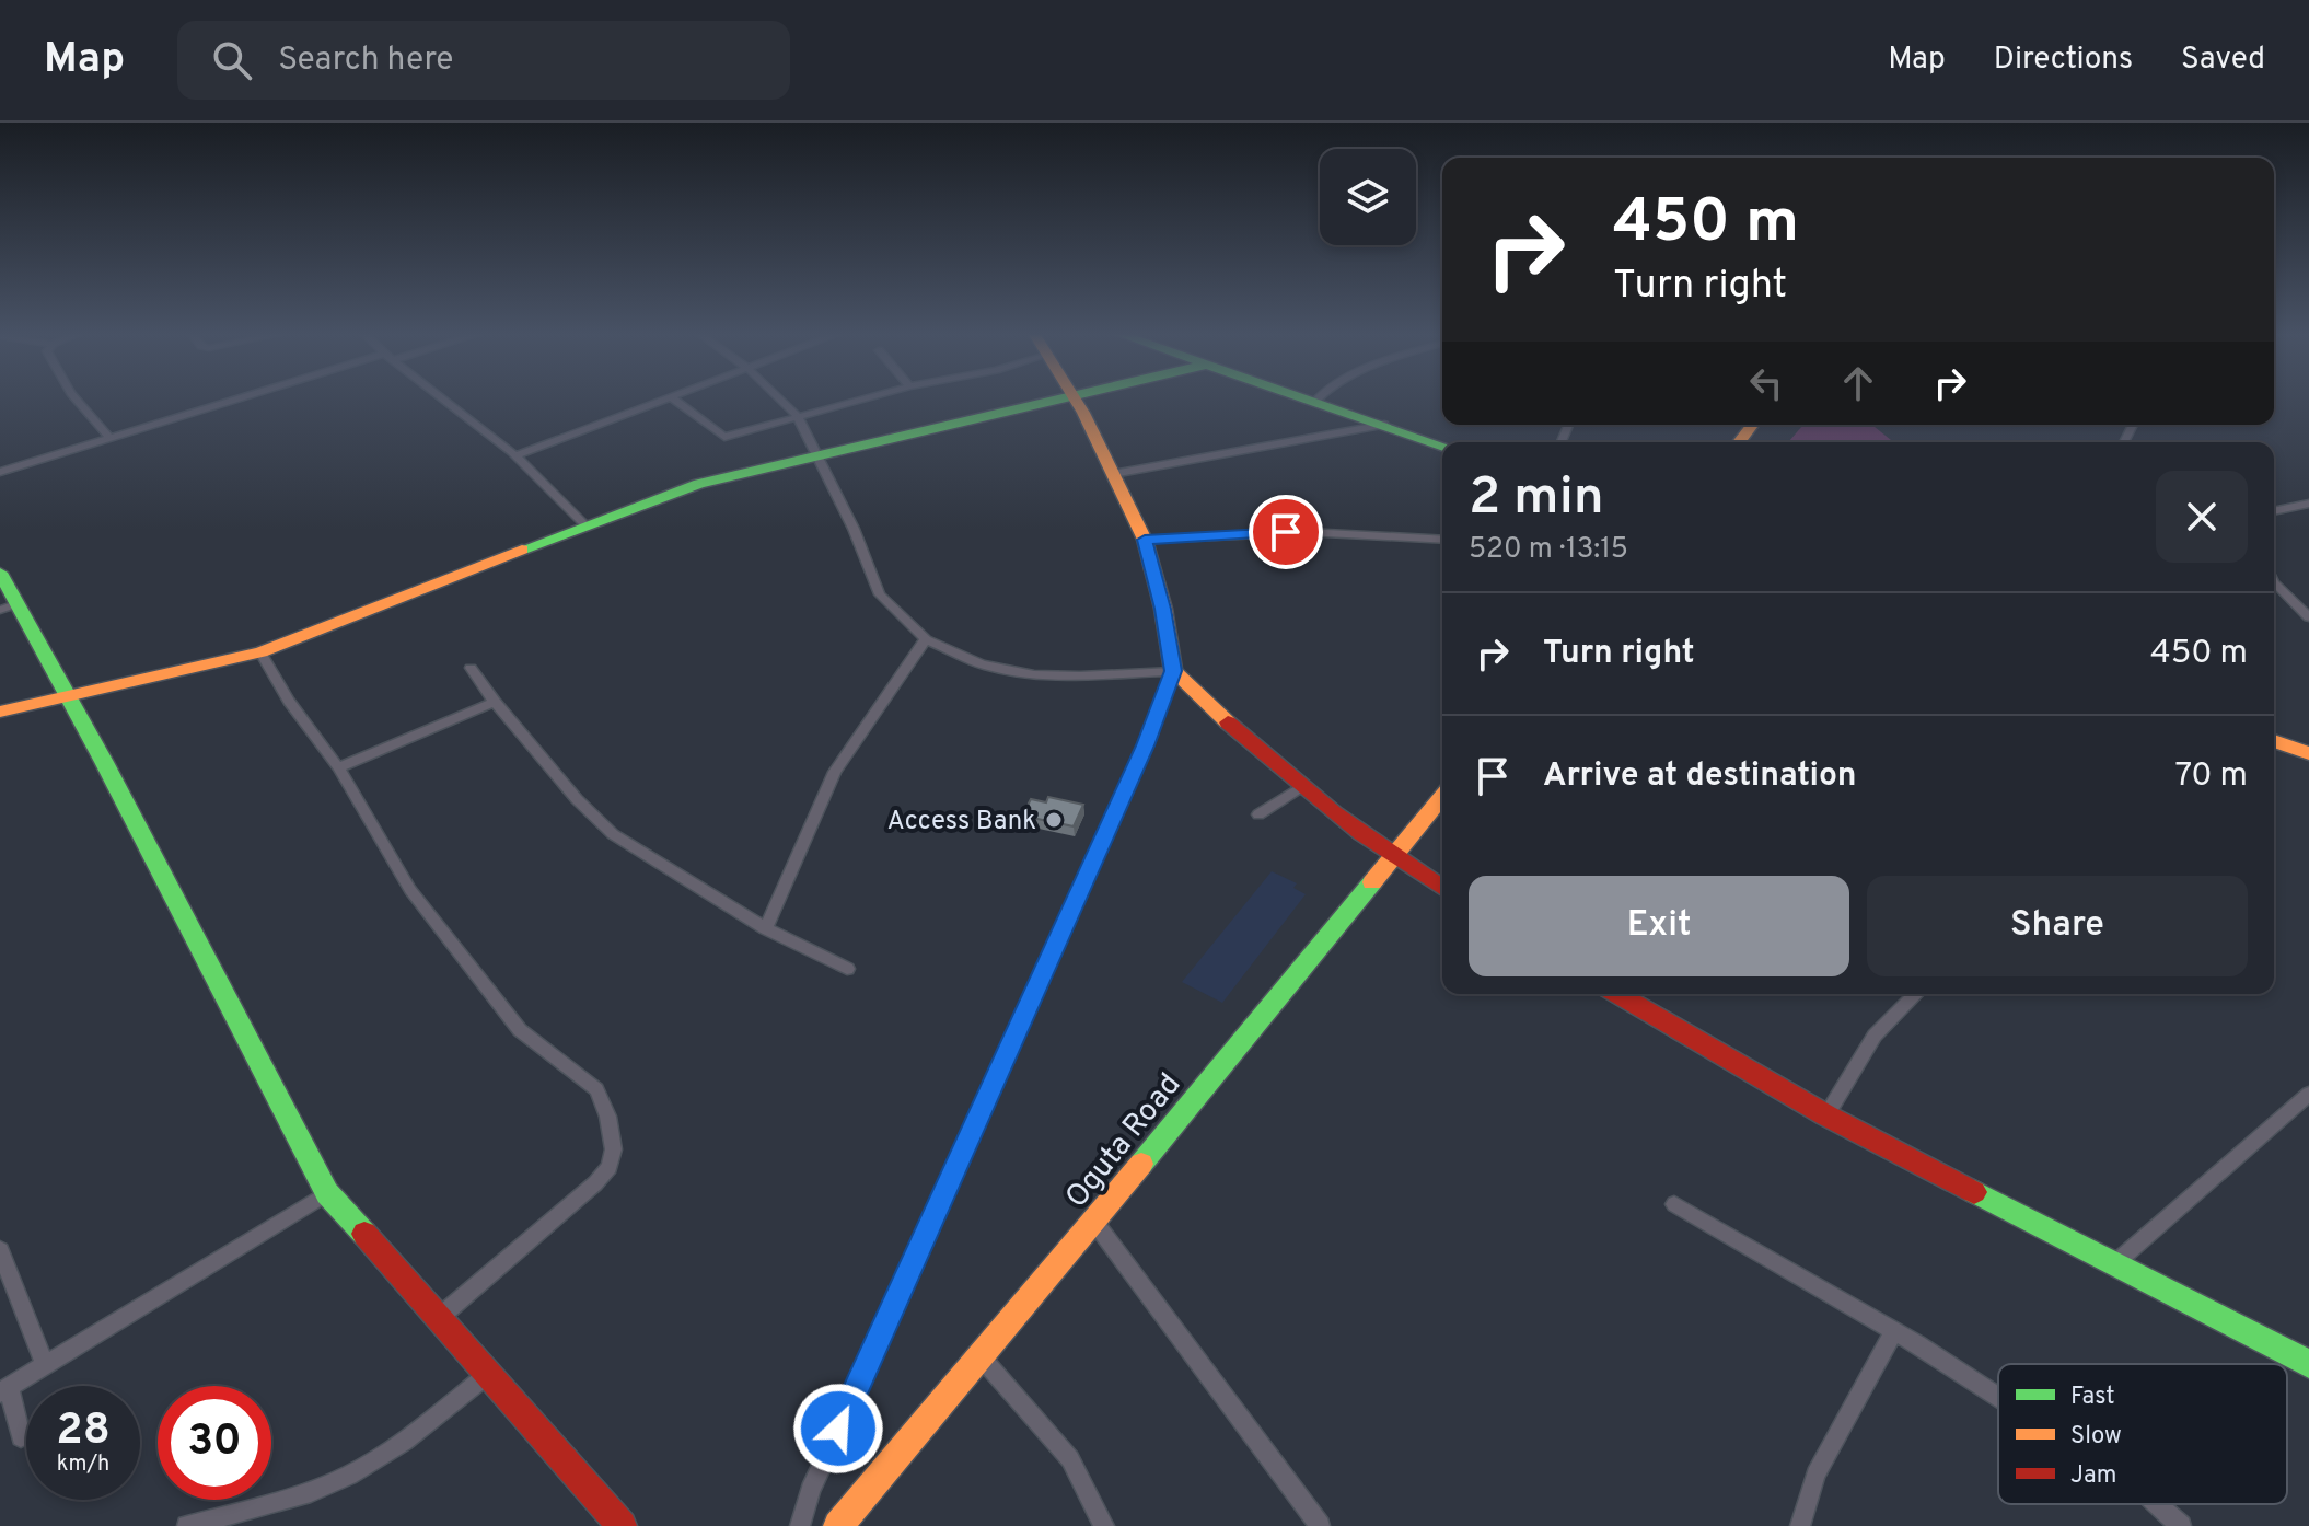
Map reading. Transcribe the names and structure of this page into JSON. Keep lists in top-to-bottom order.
{
  "streets": {
    "street": ["Oguta Road"]
  },
  "places": ["Access Bank"],
  "legend": ["Fast", "Slow", "Jam"],
  "page": {
    "header": "Map",
    "search": "Search here",
    "nav": ["Map", "Directions", "Saved"],
    "turn": ["450 m", "Turn right"],
    "heading": ["2 min", "520 m · 13:15"],
    "list": [
      {
        "name": "Turn right",
        "value": "450 m"
      },
      {
        "name": "Arrive at destination",
        "value": "70 m"
      }
    ],
    "buttons": ["Exit", "Share"],
    "speed": "28 km/h",
    "limit": "30"
  }
}
